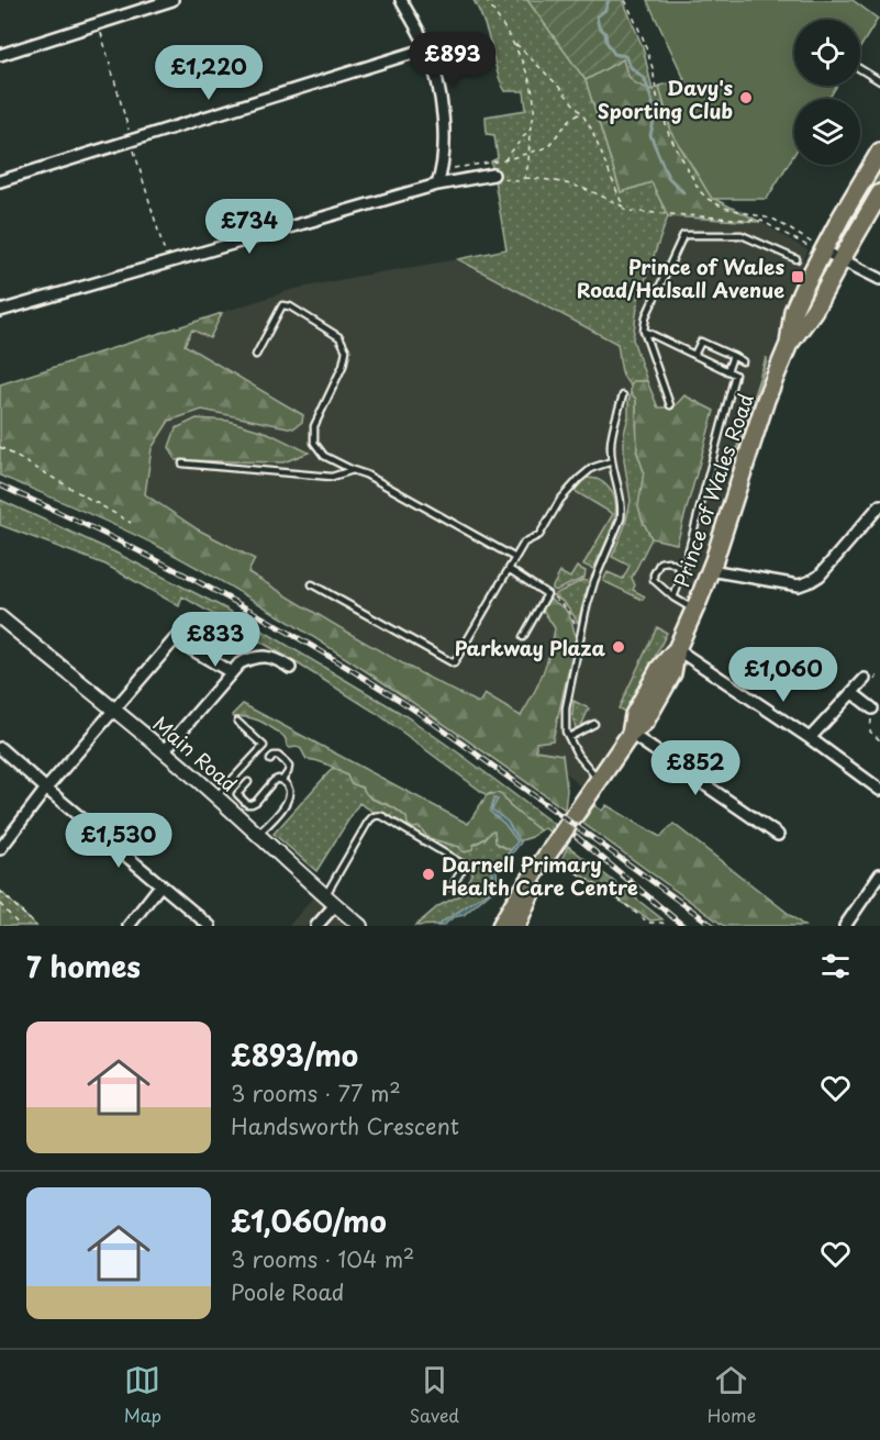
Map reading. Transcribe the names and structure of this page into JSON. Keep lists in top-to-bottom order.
{
  "streets": {
    "highway": ["Prince of Wales Road"],
    "main road": ["Main Road"]
  },
  "places": {
    "other": ["Davy's Sporting Club", "Parkway Plaza", "Darnell Primary Health Care Centre"],
    "transit": ["Prince of Wales Road/Halsall Avenue"]
  },
  "page": {
    "price": [
      "£893",
      "£1,220",
      "£734",
      "£833",
      "£1,060",
      "£852",
      "£1,530"
    ],
    "heading": "7 homes",
    "list": [
      {
        "name": "£893/mo",
        "note": "3 rooms · 77 m² · Handsworth Crescent"
      },
      {
        "name": "£1,060/mo",
        "note": "3 rooms · 104 m² · Poole Road"
      }
    ],
    "tabs": ["Map", "Saved", "Home"]
  }
}
